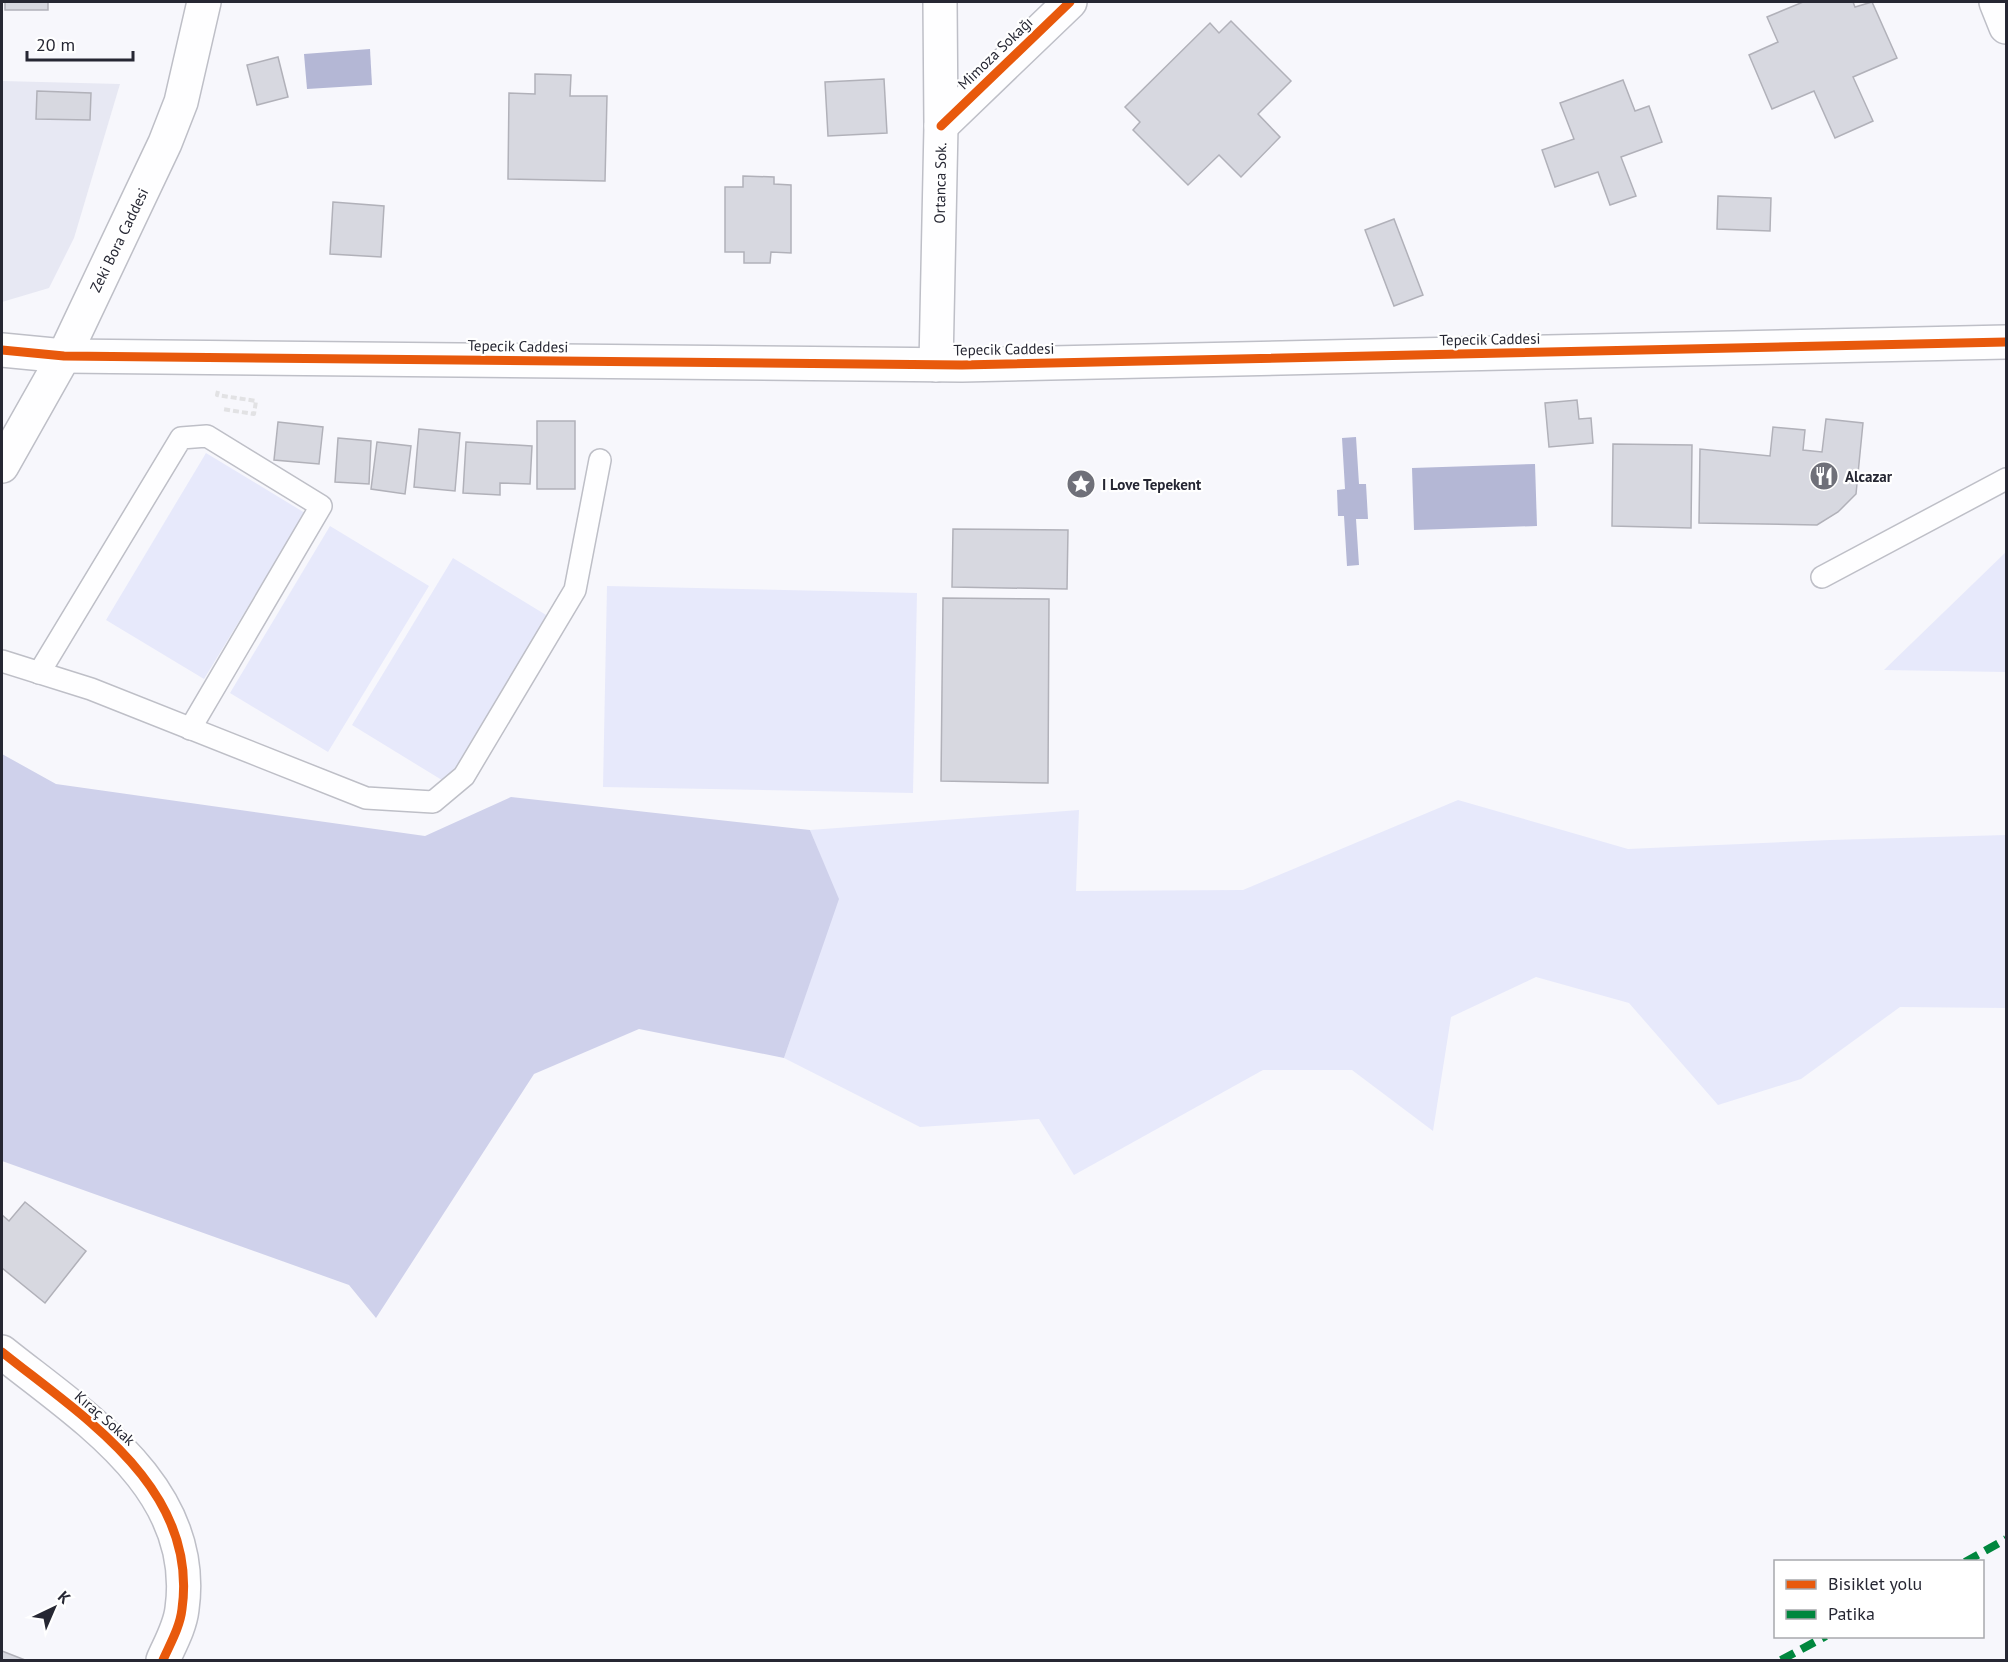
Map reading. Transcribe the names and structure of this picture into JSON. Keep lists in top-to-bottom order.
{
  "streets": {
    "street": [
      "Mimoza Sokağı",
      "Ortanca Sok.",
      "Zeki Bora Caddesi",
      "Tepecik Caddesi",
      "Kıraç Sokak"
    ]
  },
  "crossings": [
    ["Mimoza Sokağı", "Ortanca Sok."],
    ["Ortanca Sok.", "Tepecik Caddesi"],
    ["Zeki Bora Caddesi", "Tepecik Caddesi"]
  ],
  "places": {
    "restaurant": ["Alcazar"],
    "place": ["I Love Tepekent"]
  },
  "legend": ["Bisiklet yolu", "Patika"],
  "scale_bar": "20 m",
  "north": "top right"
}
